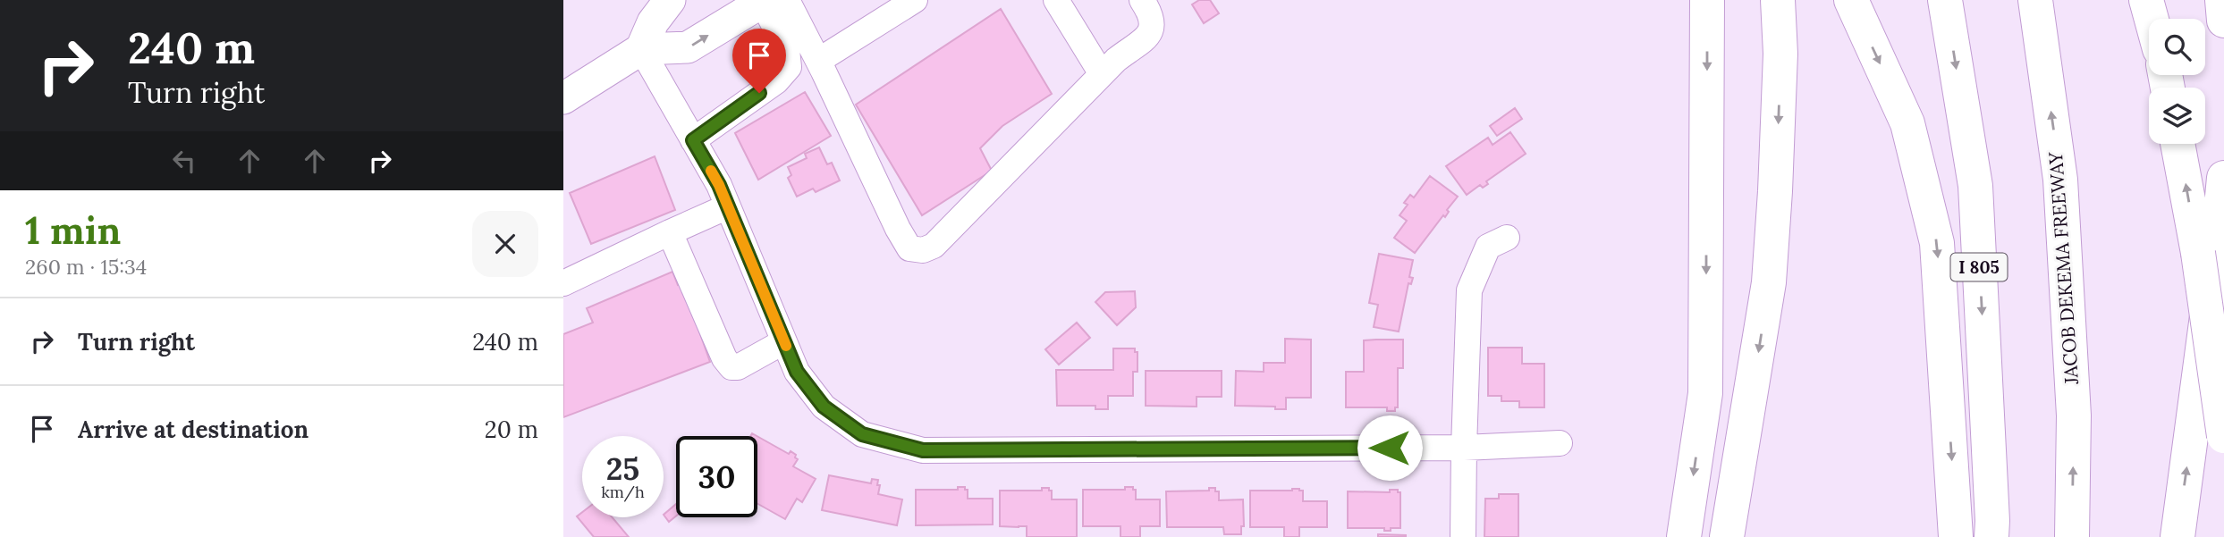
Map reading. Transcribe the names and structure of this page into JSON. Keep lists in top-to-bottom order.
{
  "streets": {
    "highway": ["I 805", "JACOB DEKEMA FREEWAY"]
  },
  "page": {
    "turn": ["240 m", "Turn right"],
    "heading": ["1 min", "260 m · 15:34"],
    "list": [
      {
        "name": "Turn right",
        "value": "240 m"
      },
      {
        "name": "Arrive at destination",
        "value": "20 m"
      }
    ],
    "speed": "25 km/h",
    "limit": "30"
  }
}
